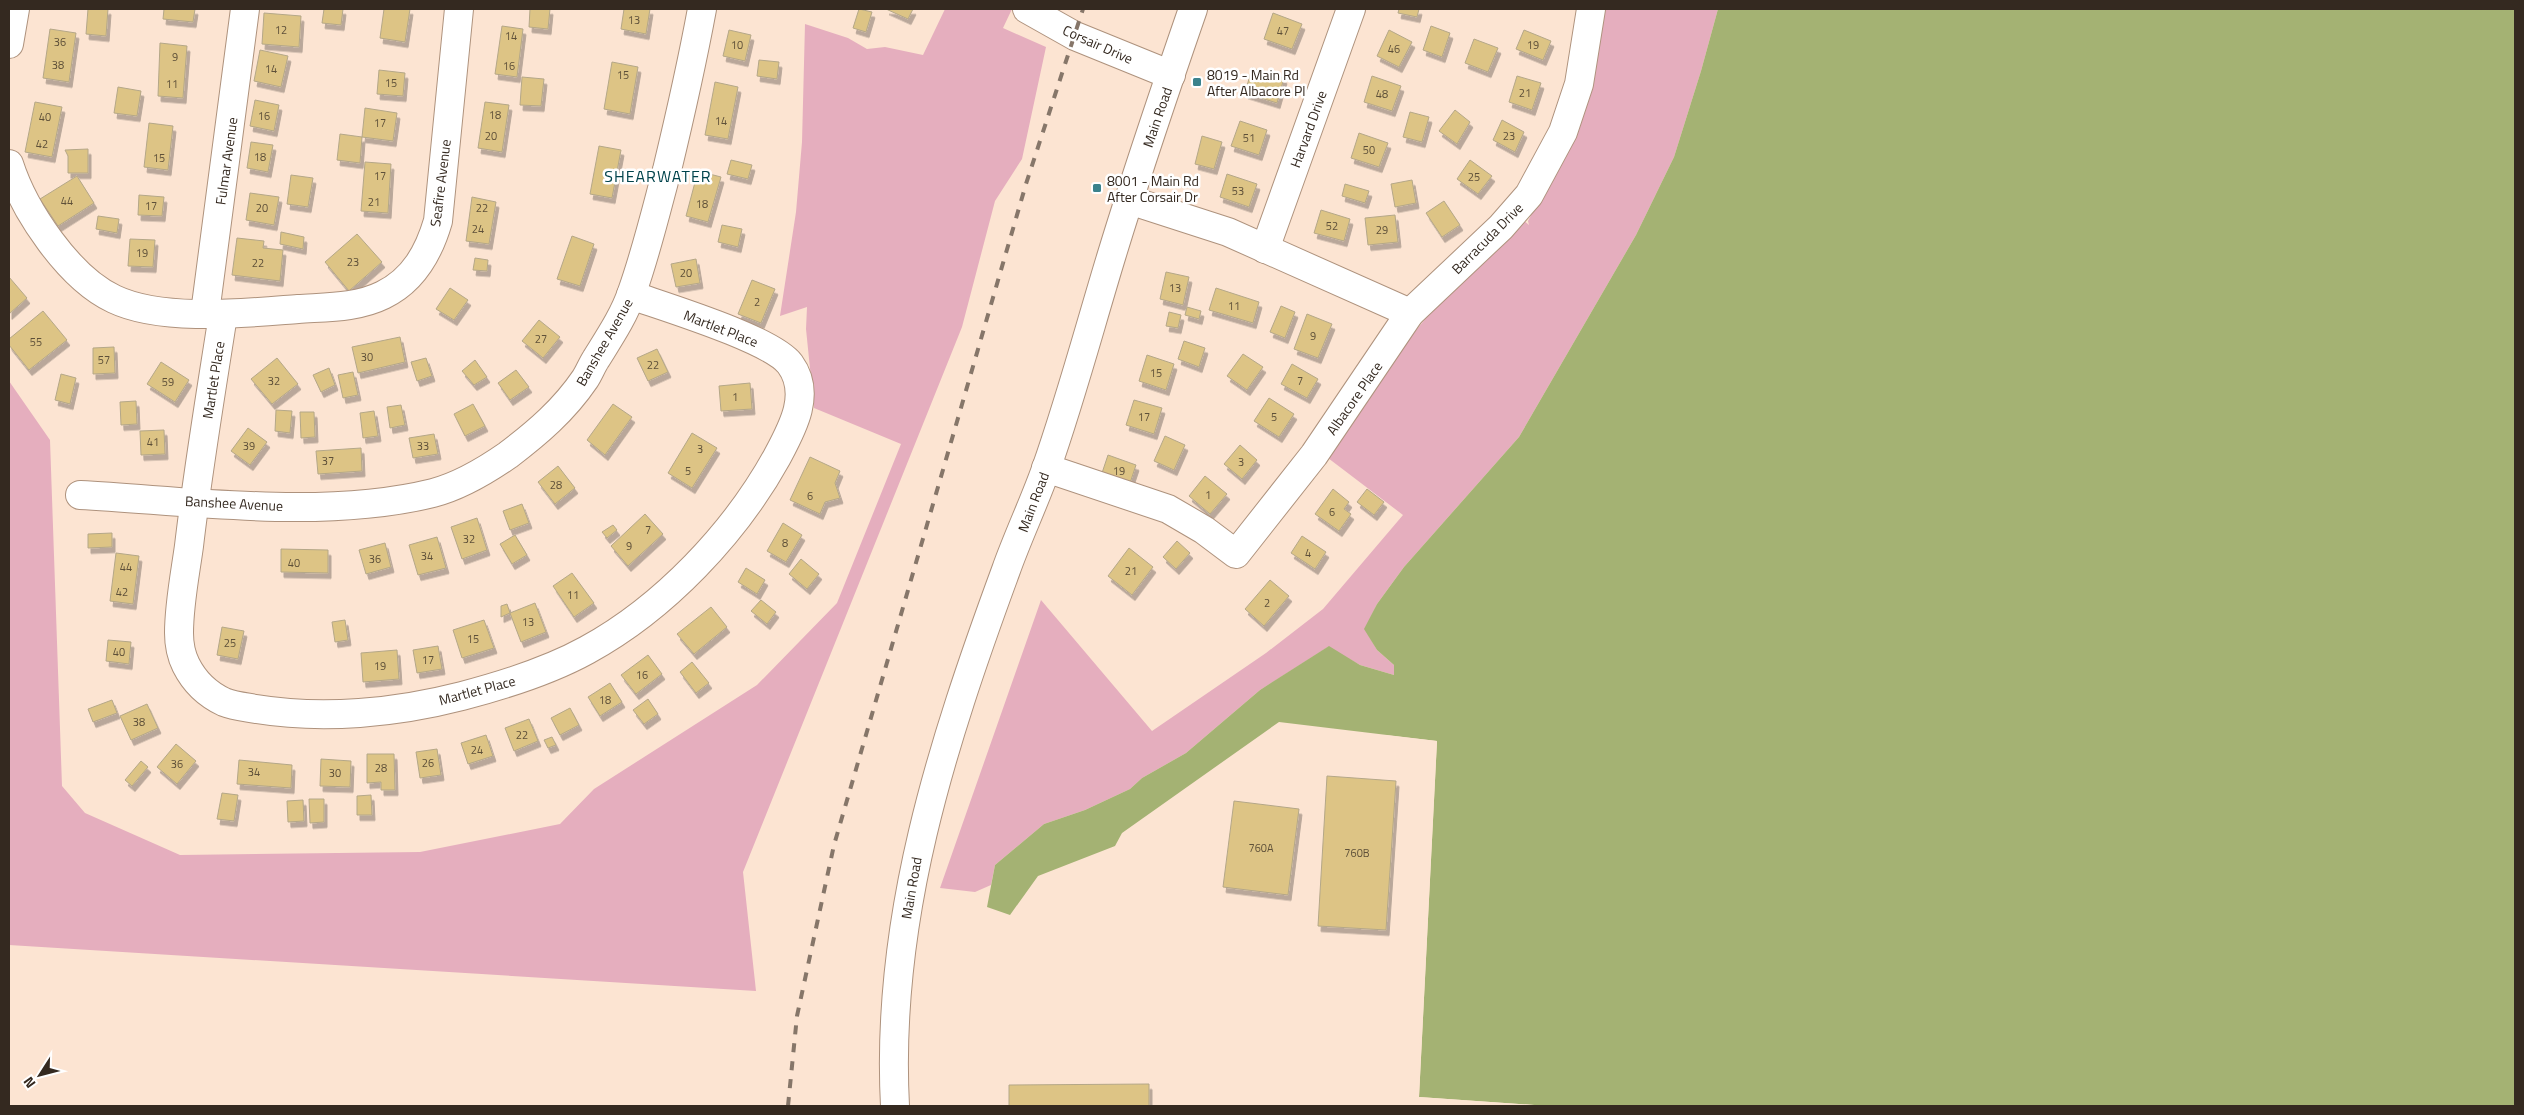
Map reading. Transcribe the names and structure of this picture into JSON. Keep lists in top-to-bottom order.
{
  "streets": {
    "street": [
      "Corsair Drive",
      "Main Road",
      "Harvard Drive",
      "Fulmar Avenue",
      "Seafire Avenue",
      "Barracuda Drive",
      "Martlet Place",
      "Banshee Avenue",
      "Albacore Place"
    ]
  },
  "crossings": [
    ["Corsair Drive", "Main Road"],
    ["Main Road", "Albacore Place"],
    ["Fulmar Avenue", "Seafire Avenue"],
    ["Fulmar Avenue", "Martlet Place"],
    ["Seafire Avenue", "Martlet Place"],
    ["Barracuda Drive", "Albacore Place"],
    ["Martlet Place", "Banshee Avenue"]
  ],
  "districts": ["SHEARWATER"],
  "places": {
    "transit": ["8019 - Main Rd After Albacore Pl", "8001 - Main Rd After Corsair Dr"]
  },
  "house_numbers": [
    "13",
    "12",
    "47",
    "14",
    "36",
    "10",
    "19",
    "46",
    "9",
    "38",
    "16",
    "14",
    "15",
    "15",
    "11",
    "21",
    "48",
    "18",
    "16",
    "40",
    "14",
    "17",
    "20",
    "23",
    "51",
    "42",
    "50",
    "18",
    "15",
    "17",
    "25",
    "53",
    "44",
    "21",
    "18",
    "17",
    "20",
    "22",
    "52",
    "24",
    "29",
    "19",
    "23",
    "22",
    "20",
    "13",
    "2",
    "11",
    "9",
    "27",
    "55",
    "30",
    "57",
    "22",
    "15",
    "32",
    "7",
    "59",
    "1",
    "17",
    "5",
    "41",
    "39",
    "33",
    "3",
    "37",
    "3",
    "5",
    "19",
    "28",
    "1",
    "6",
    "6",
    "7",
    "32",
    "8",
    "9",
    "4",
    "34",
    "36",
    "40",
    "44",
    "21",
    "42",
    "11",
    "2",
    "13",
    "15",
    "25",
    "40",
    "17",
    "19",
    "16",
    "18",
    "38",
    "22",
    "24",
    "26",
    "36",
    "28",
    "34",
    "30",
    "760A",
    "760B"
  ],
  "north": "bottom left"
}
